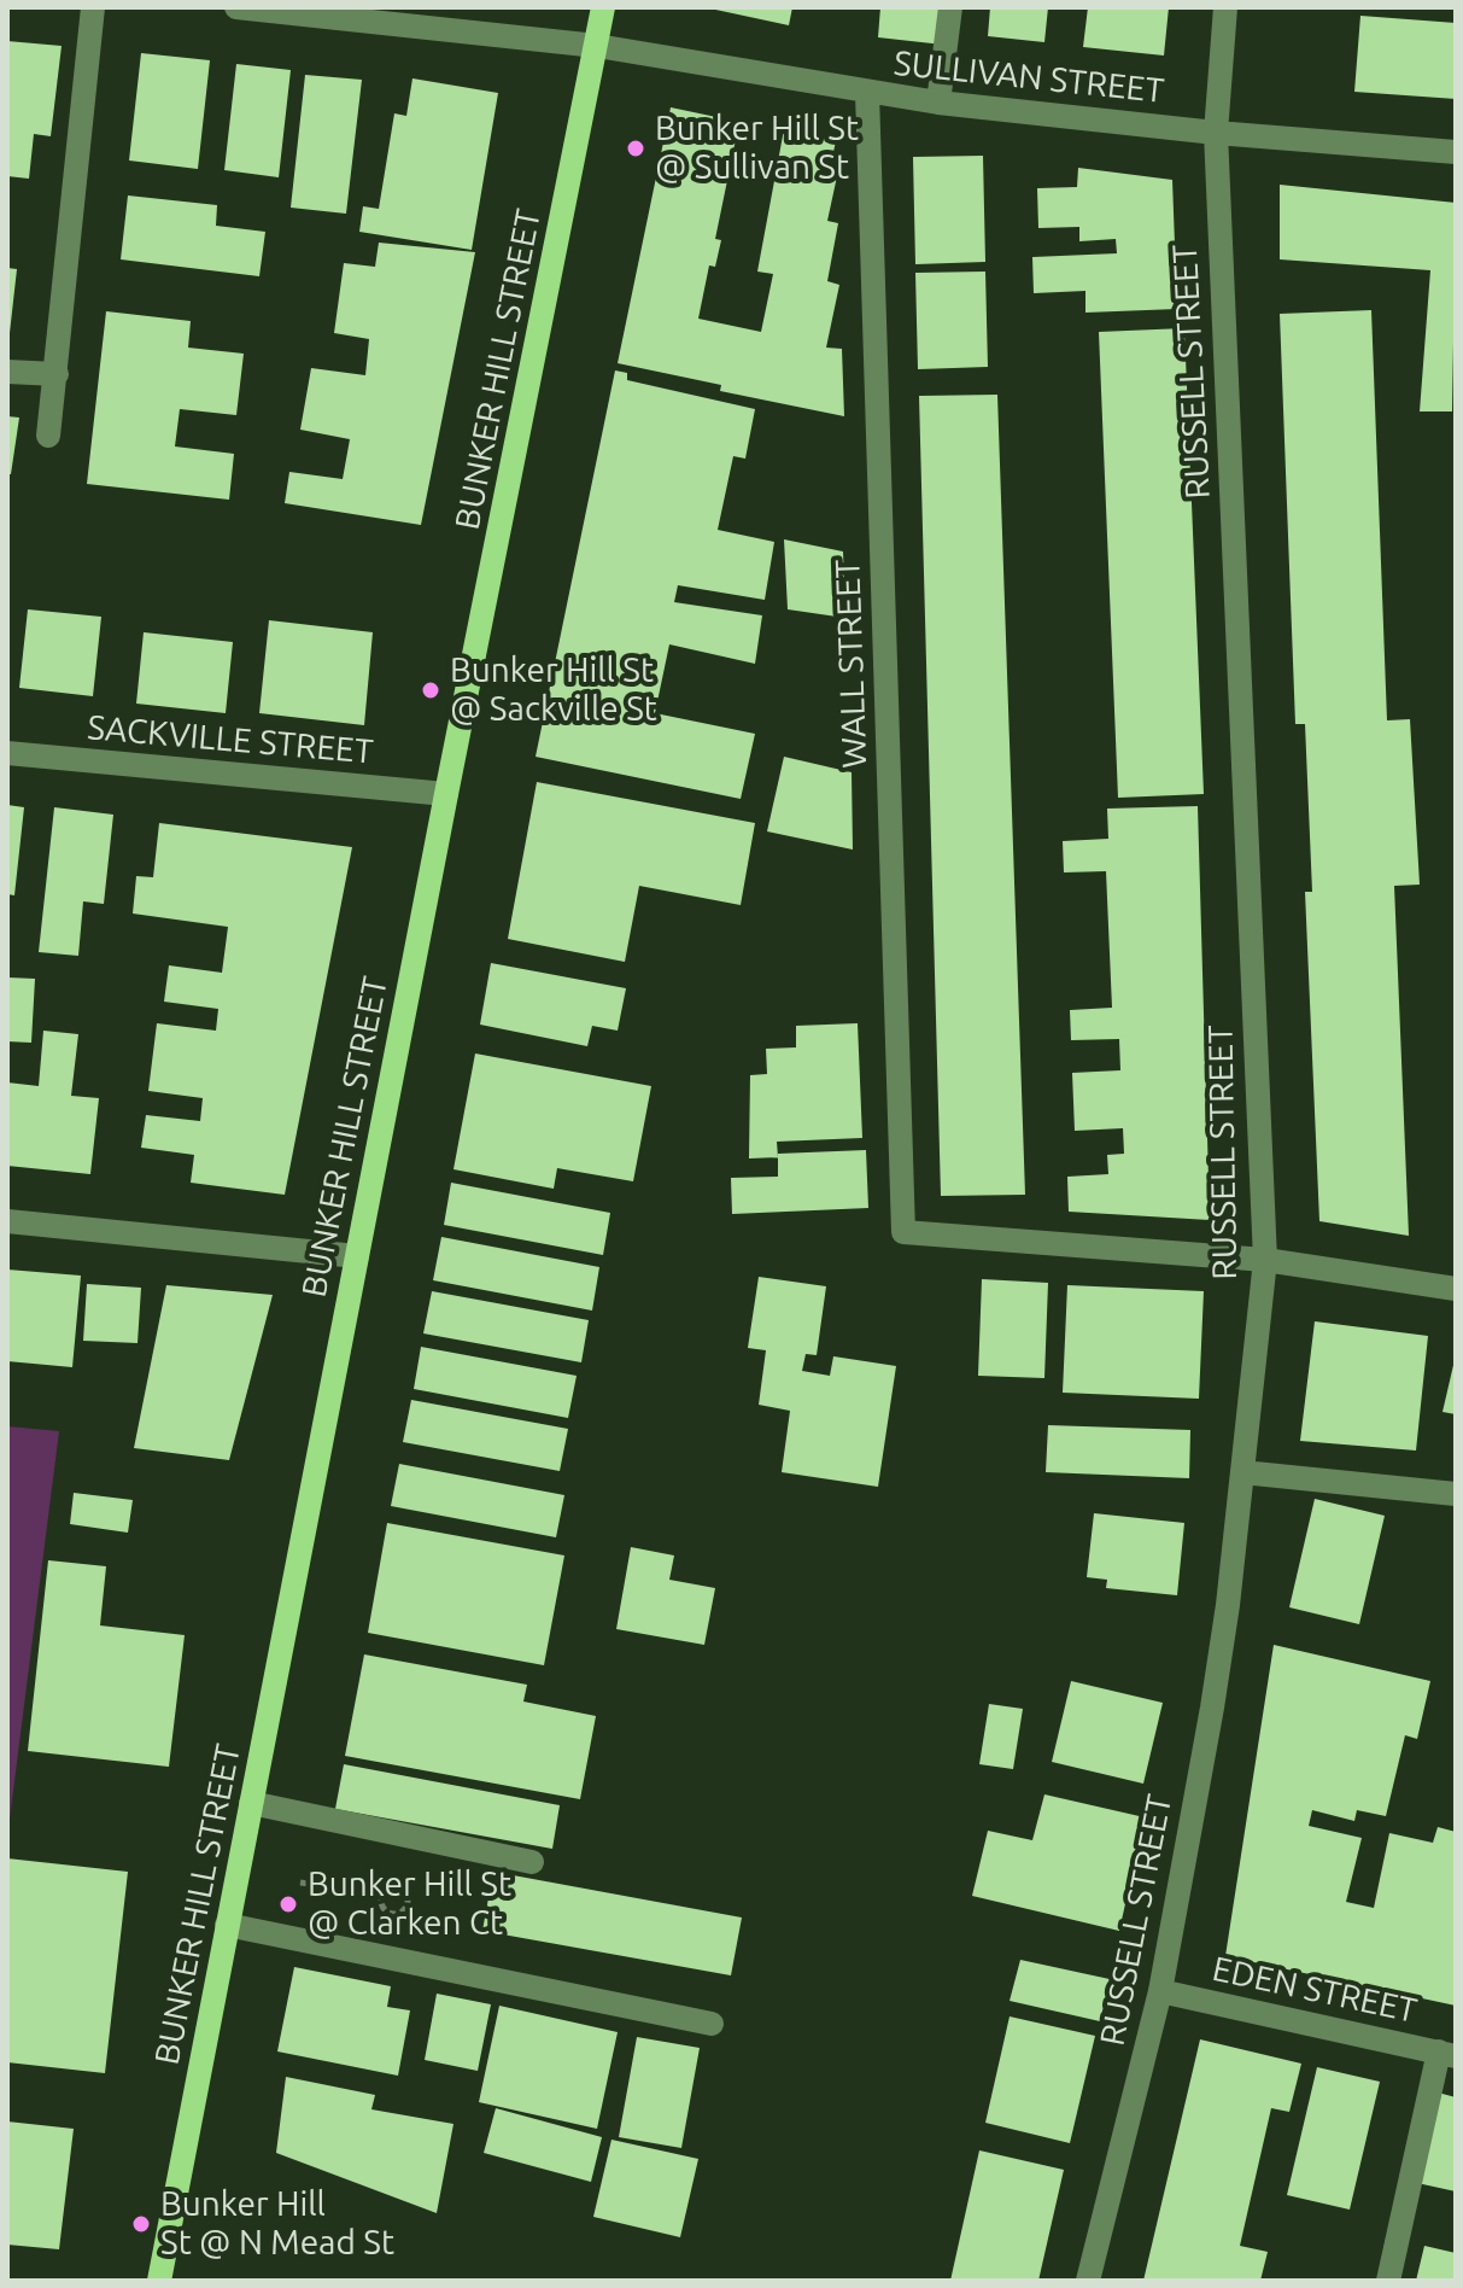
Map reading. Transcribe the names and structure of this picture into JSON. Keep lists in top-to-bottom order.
{
  "streets": {
    "main road": ["BUNKER HILL STREET"],
    "street": [
      "SULLIVAN STREET",
      "RUSSELL STREET",
      "WALL STREET",
      "SACKVILLE STREET",
      "EDEN STREET"
    ]
  },
  "crossings": [
    ["SULLIVAN STREET", "BUNKER HILL STREET"],
    ["SULLIVAN STREET", "RUSSELL STREET"],
    ["SULLIVAN STREET", "WALL STREET"],
    ["BUNKER HILL STREET", "SACKVILLE STREET"],
    ["RUSSELL STREET", "WALL STREET"],
    ["RUSSELL STREET", "EDEN STREET"]
  ],
  "places": [
    "Bunker Hill St @ Sullivan St",
    "Bunker Hill St @ Sackville St",
    "Bunker Hill St @ Clarken Ct",
    "Bunker Hill St @ N Mead St"
  ]
}
